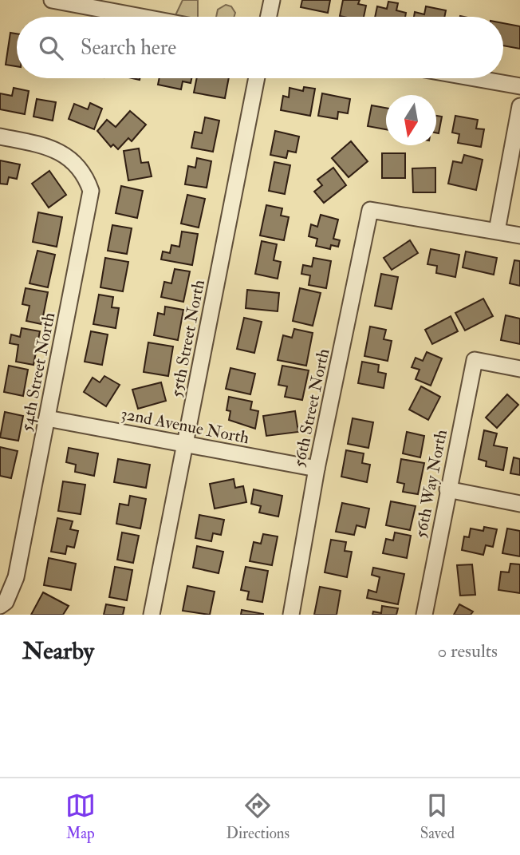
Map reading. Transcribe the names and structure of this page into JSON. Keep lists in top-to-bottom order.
{
  "streets": {
    "street": [
      "55th Street North",
      "54th Street North",
      "56th Street North",
      "32nd Avenue North",
      "56th Way North"
    ]
  },
  "crossings": [
    ["55th Street North", "32nd Avenue North"],
    ["54th Street North", "32nd Avenue North"],
    ["56th Street North", "32nd Avenue North"]
  ],
  "north": "bottom",
  "page": {
    "search": "Search here",
    "heading": ["Nearby", "0 results"],
    "nav": ["Map", "Directions", "Saved"]
  }
}
